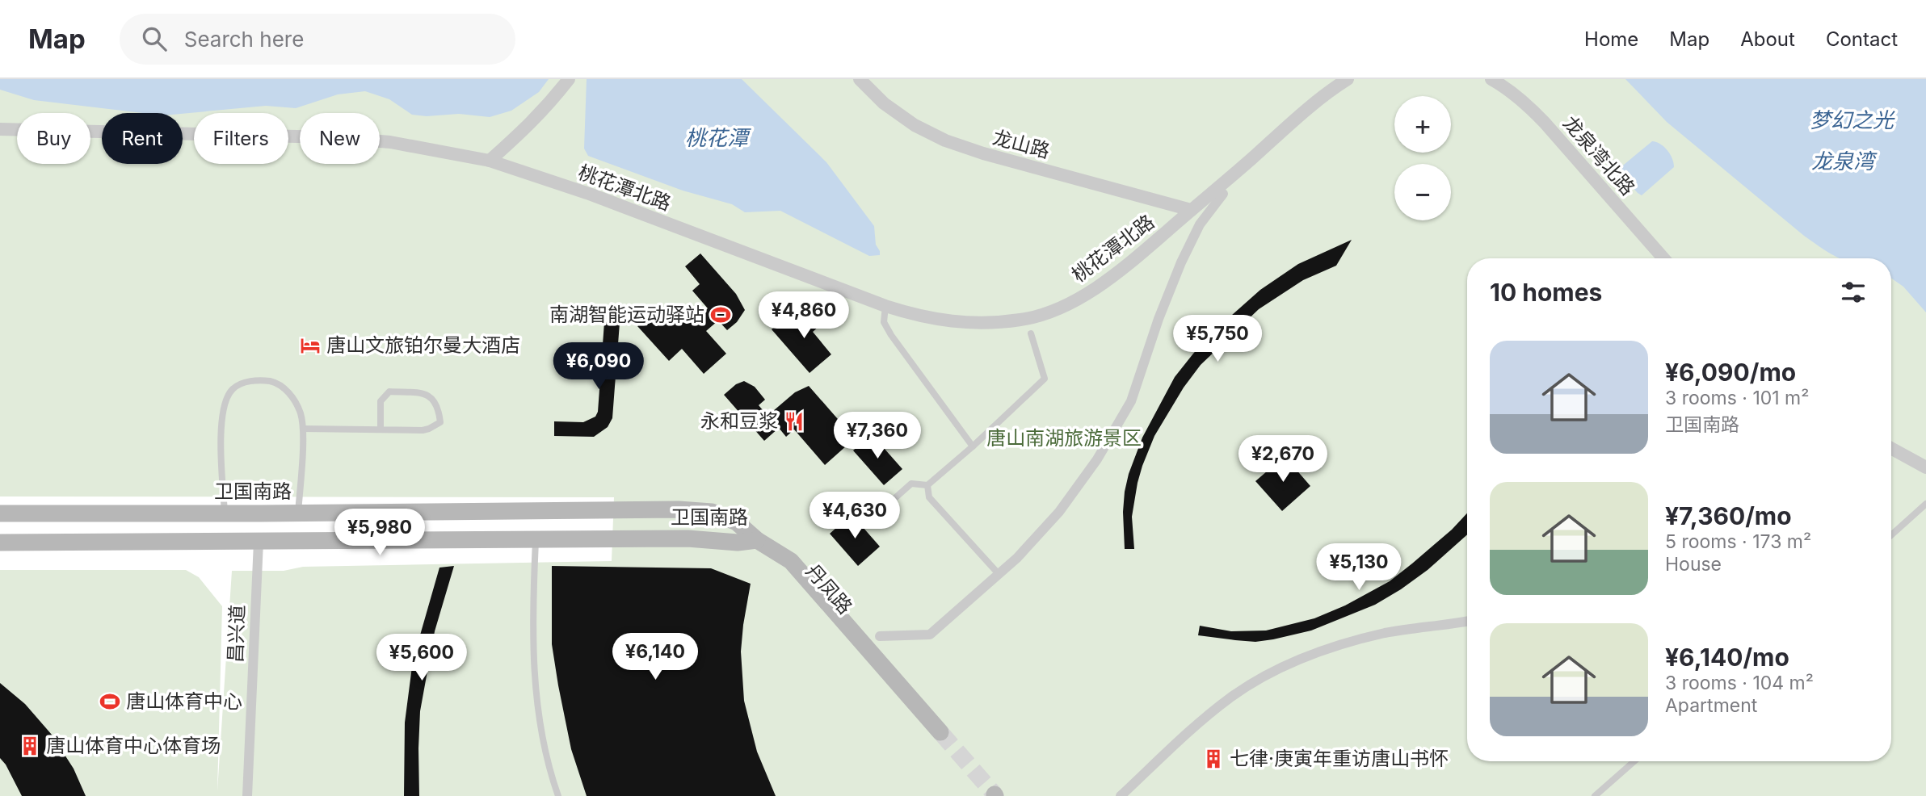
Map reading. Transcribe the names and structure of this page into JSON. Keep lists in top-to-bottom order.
{
  "streets": {
    "main road": ["卫国南路", "丹凤路"],
    "street": [
      "龙山路",
      "龙泉湾北路",
      "桃花潭北路",
      "昌兴道"
    ]
  },
  "crossings": [
    ["龙山路", "桃花潭北路"],
    ["卫国南路", "丹凤路"],
    ["卫国南路", "昌兴道"]
  ],
  "water": ["梦幻之光", "桃花潭", "龙泉湾"],
  "parks": ["唐山南湖旅游景区"],
  "places": {
    "sports": ["南湖智能运动驿站", "唐山体育中心"],
    "hotel": ["唐山文旅铂尔曼大酒店"],
    "restaurant": ["永和豆浆"],
    "building": ["唐山体育中心体育场", "七律·庚寅年重访唐山书怀"]
  },
  "page": {
    "header": "Map",
    "search": "Search here",
    "nav": [
      "Home",
      "Map",
      "About",
      "Contact"
    ],
    "map_buttons": ["+", "−"],
    "chip": [
      "Buy",
      "Rent",
      "Filters",
      "New"
    ],
    "heading": "10 homes",
    "price": [
      "¥4,860",
      "¥5,750",
      "¥6,090",
      "¥7,360",
      "¥2,670",
      "¥4,630",
      "¥5,980",
      "¥5,130",
      "¥6,140",
      "¥5,600"
    ],
    "list": [
      {
        "name": "¥6,090/mo",
        "note": "3 rooms · 101 m² · 卫国南路"
      },
      {
        "name": "¥7,360/mo",
        "note": "5 rooms · 173 m² · House"
      },
      {
        "name": "¥6,140/mo",
        "note": "3 rooms · 104 m² · Apartment"
      }
    ]
  }
}
